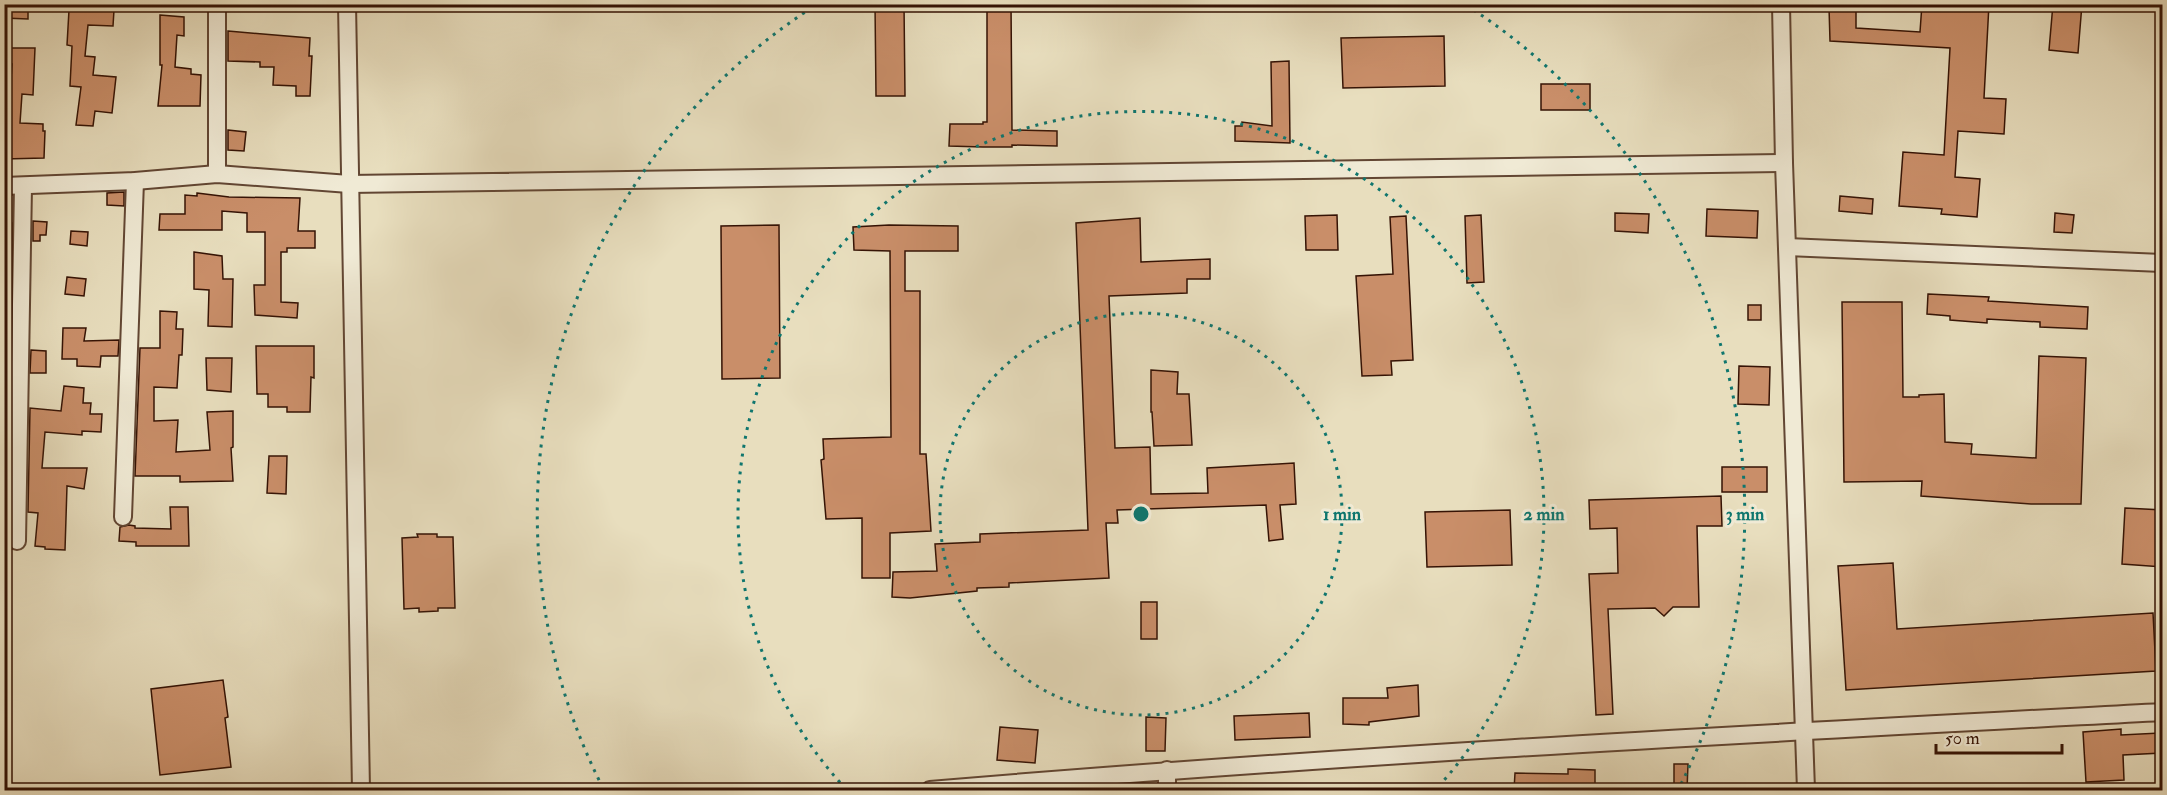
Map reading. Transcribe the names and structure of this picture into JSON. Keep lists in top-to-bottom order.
{
  "scale_bar": "50 m",
  "rings": ["1 min", "2 min", "3 min"]
}
